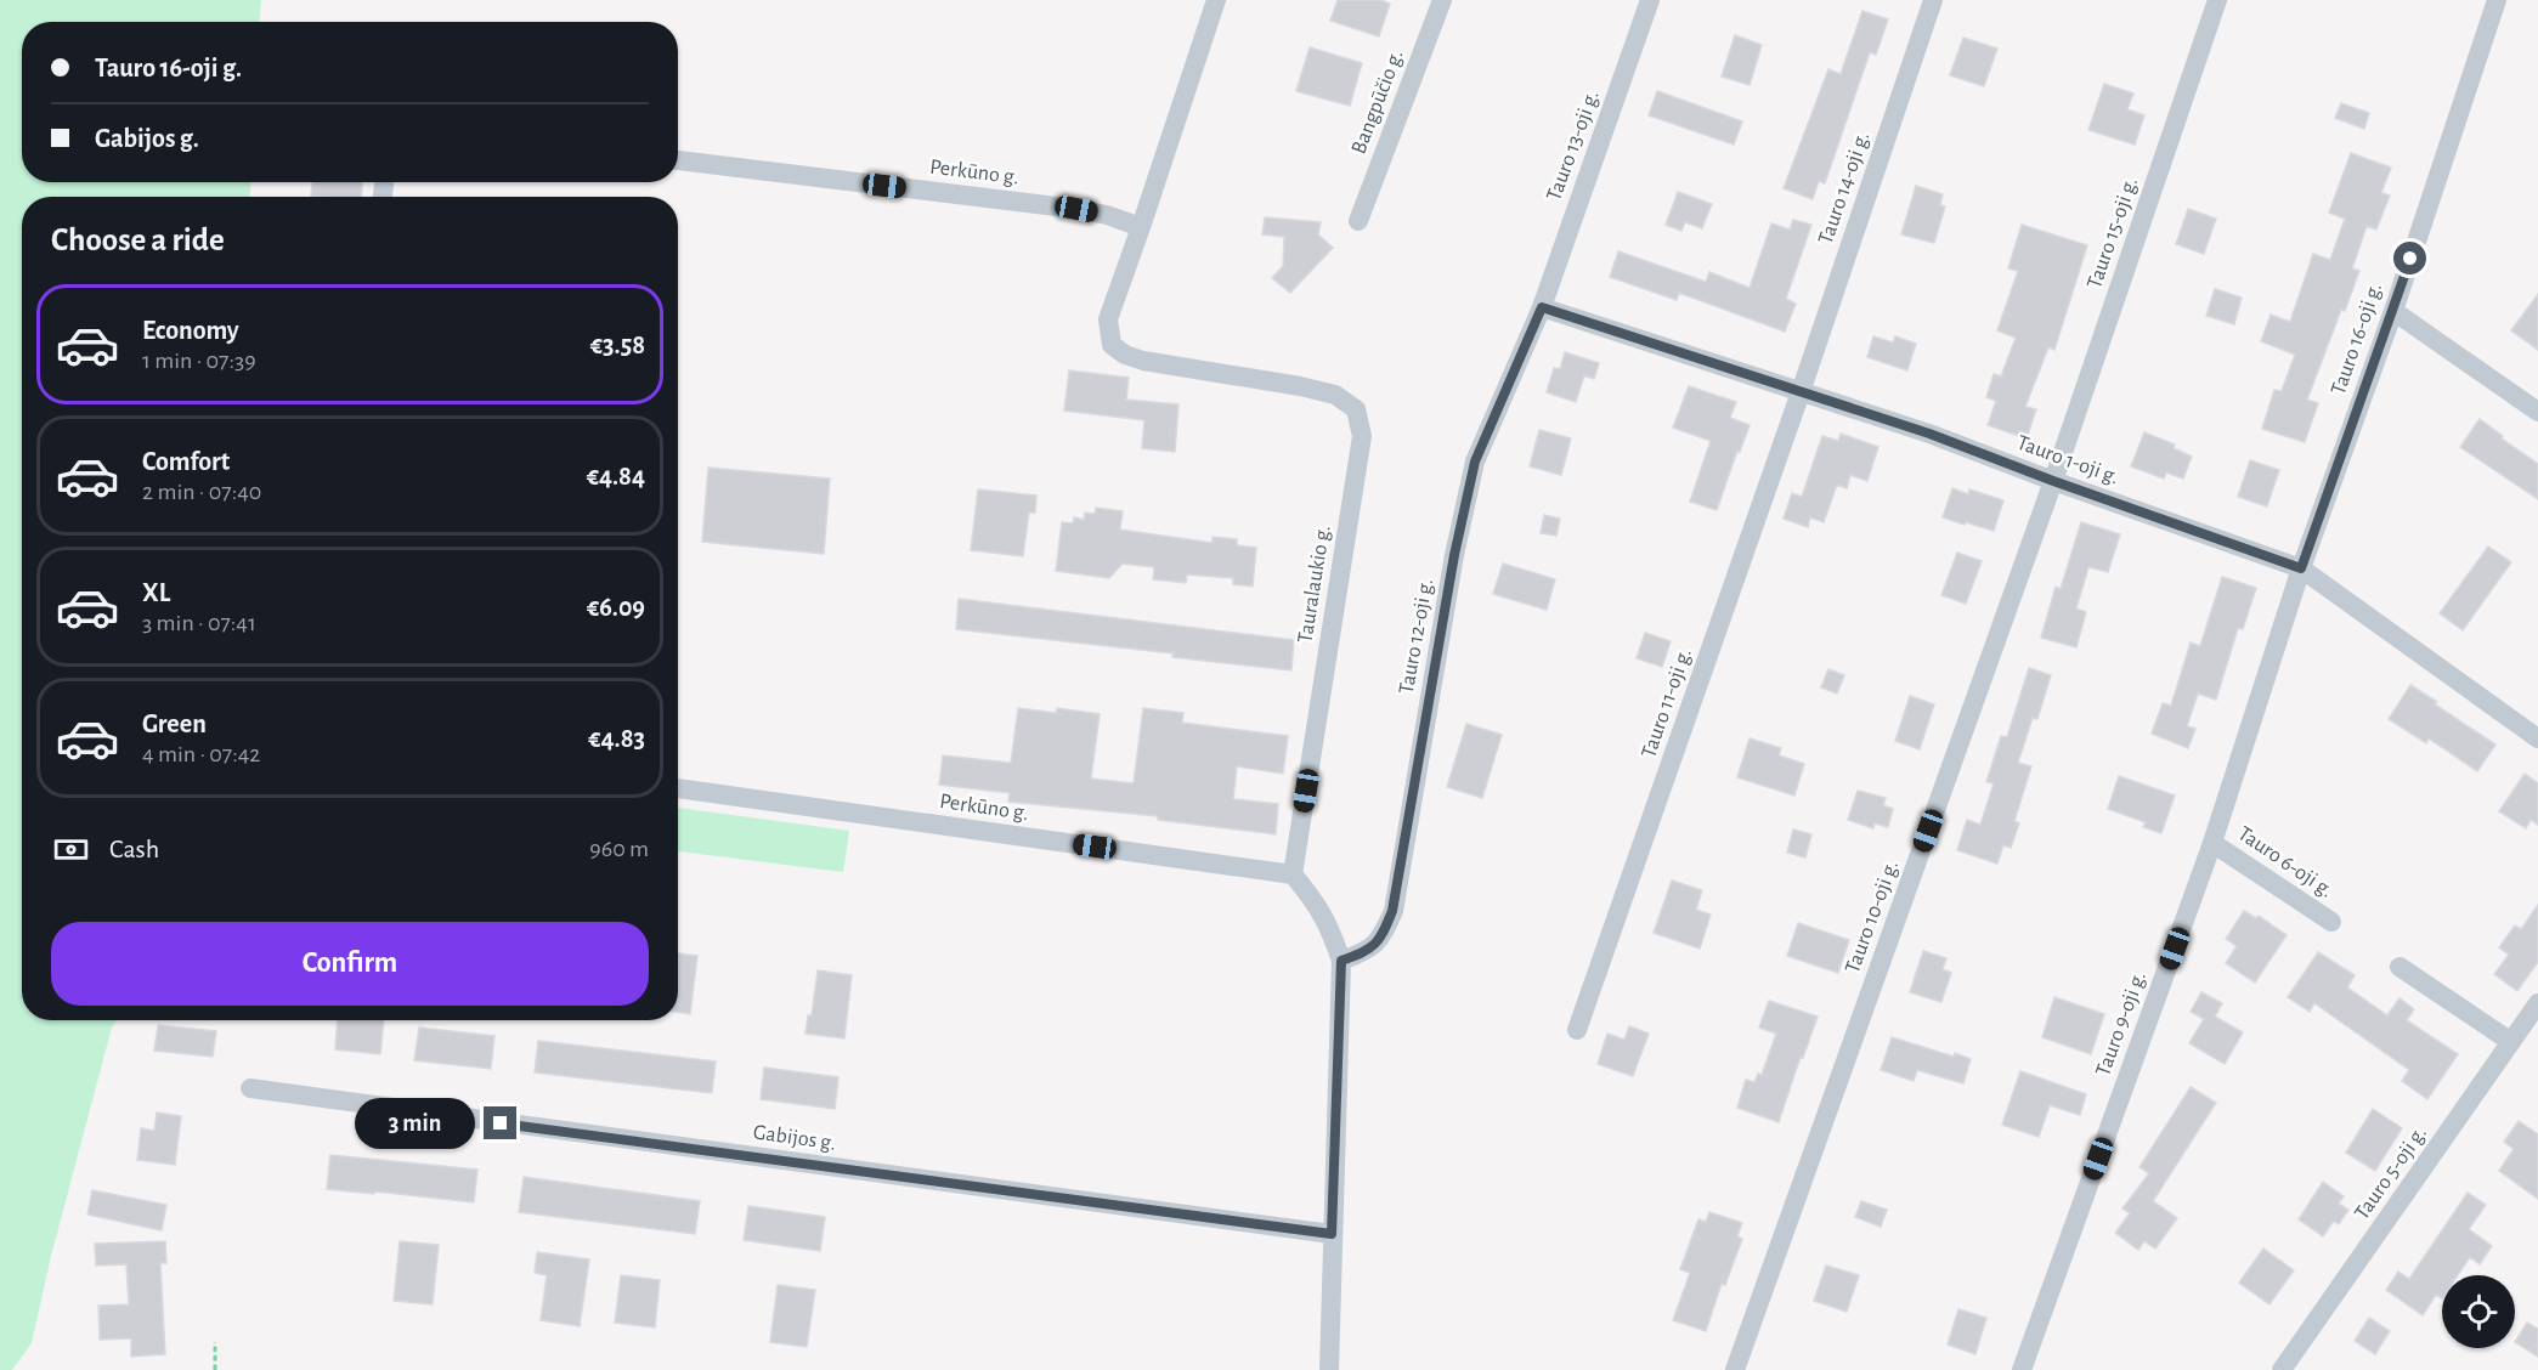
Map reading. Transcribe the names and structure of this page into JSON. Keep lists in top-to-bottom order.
{
  "streets": {
    "street": [
      "Bangpūčio g.",
      "Tauro 13-oji g.",
      "Perkūno g.",
      "Tauro 14-oji g.",
      "Tauro 15-oji g.",
      "Tauro 16-oji g.",
      "Tauro 1-oji g.",
      "Tauralaukio g.",
      "Tauro 12-oji g.",
      "Tauro 11-oji g.",
      "Tauro 6-oji g.",
      "Tauro 10-oji g.",
      "Tauro 9-oji g.",
      "Gabijos g.",
      "Tauro 5-oji g."
    ]
  },
  "crossings": [
    ["Tauro 13-oji g.", "Tauro 1-oji g."],
    ["Tauro 13-oji g.", "Tauro 12-oji g."],
    ["Perkūno g.", "Tauralaukio g."],
    ["Tauro 14-oji g.", "Tauro 1-oji g."],
    ["Tauro 14-oji g.", "Tauro 11-oji g."],
    ["Tauro 15-oji g.", "Tauro 1-oji g."],
    ["Tauro 15-oji g.", "Tauro 10-oji g."],
    ["Tauro 16-oji g.", "Tauro 1-oji g."],
    ["Tauro 16-oji g.", "Tauro 9-oji g."],
    ["Tauro 1-oji g.", "Tauro 12-oji g."],
    ["Tauro 1-oji g.", "Tauro 11-oji g."],
    ["Tauro 1-oji g.", "Tauro 10-oji g."],
    ["Tauro 1-oji g.", "Tauro 9-oji g."],
    ["Tauro 6-oji g.", "Tauro 9-oji g."]
  ],
  "page": {
    "banner": ["Tauro 16-oji g.", "Gabijos g."],
    "heading": "Choose a ride",
    "list": [
      {
        "name": "Economy",
        "note": "1 min · 07:39",
        "value": "€3.58"
      },
      {
        "name": "Comfort",
        "note": "2 min · 07:40",
        "value": "€4.84"
      },
      {
        "name": "XL",
        "note": "3 min · 07:41",
        "value": "€6.09"
      },
      {
        "name": "Green",
        "note": "4 min · 07:42",
        "value": "€4.83"
      }
    ],
    "pay": ["Cash", "960 m"],
    "buttons": "Confirm",
    "bubble": "3 min"
  }
}
